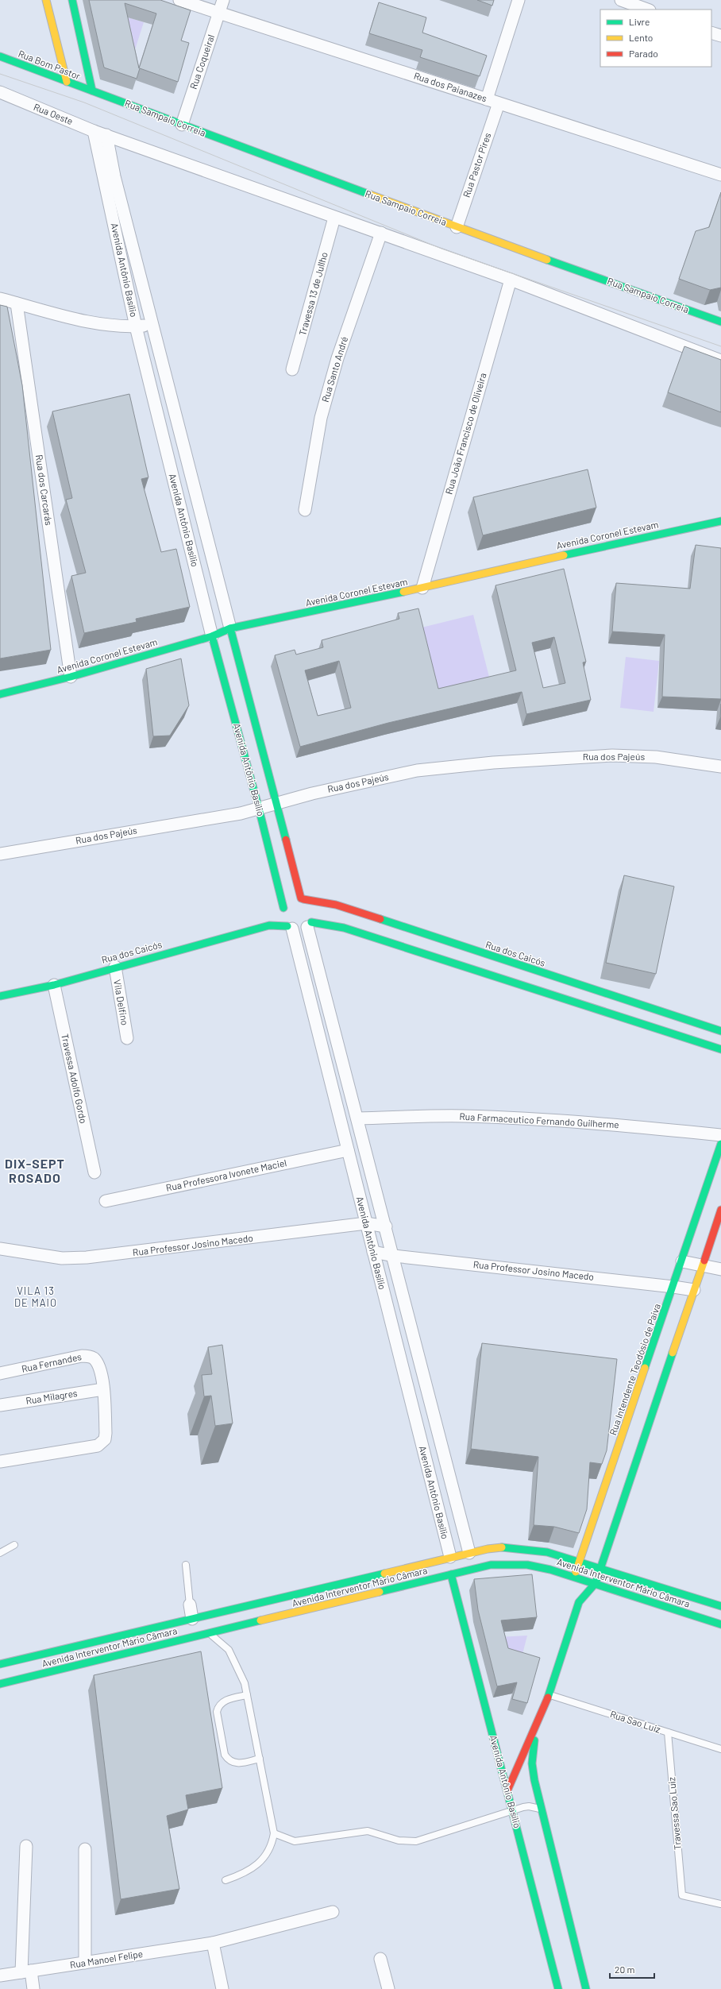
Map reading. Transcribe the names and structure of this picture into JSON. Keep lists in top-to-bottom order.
{
  "streets": {
    "main road": [
      "Rua Bom Pastor",
      "Rua Sampaio Correia",
      "Avenida Antônio Basílio",
      "Avenida Coronel Estevam",
      "Rua dos Caicós",
      "Rua Intendente Teodósio de Paiva",
      "Avenida Interventor Mário Câmara"
    ],
    "street": [
      "Rua Coqueiral",
      "Rua dos Paianazes",
      "Rua Oeste",
      "Rua Pastor Pires",
      "Travessa 13 de Jullho",
      "Rua Santo André",
      "Rua João Francisco de Oliveira",
      "Rua dos Carcarás",
      "Rua dos Pajeús",
      "Vila Delfino",
      "Travessa Adolfo Gordo",
      "Rua Farmaceutico Fernando Guilherme",
      "Rua Professora Ivonete Maciel",
      "Rua Professor Josino Macedo",
      "Rua Fernandes",
      "Rua Milagres",
      "Rua Manoel Felipe"
    ],
    "lane": ["Rua Sao Luiz", "Travessa Sao Luiz"]
  },
  "crossings": [
    ["Rua Coqueiral", "Rua dos Paianazes"],
    ["Rua Coqueiral", "Rua Sampaio Correia"],
    ["Rua Bom Pastor", "Rua Sampaio Correia"],
    ["Rua dos Paianazes", "Rua Pastor Pires"],
    ["Rua Oeste", "Avenida Antônio Basílio"],
    ["Rua Sampaio Correia", "Rua Pastor Pires"],
    ["Avenida Antônio Basílio", "Avenida Coronel Estevam"],
    ["Avenida Antônio Basílio", "Rua dos Pajeús"],
    ["Avenida Antônio Basílio", "Rua dos Caicós"],
    ["Avenida Antônio Basílio", "Rua Farmaceutico Fernando Guilherme"],
    ["Avenida Antônio Basílio", "Rua Professora Ivonete Maciel"],
    ["Avenida Antônio Basílio", "Rua Professor Josino Macedo"],
    ["Avenida Antônio Basílio", "Rua Intendente Teodósio de Paiva"],
    ["Avenida Antônio Basílio", "Avenida Interventor Mário Câmara"],
    ["Rua João Francisco de Oliveira", "Avenida Coronel Estevam"],
    ["Rua dos Carcarás", "Avenida Coronel Estevam"],
    ["Rua dos Caicós", "Vila Delfino"],
    ["Rua dos Caicós", "Travessa Adolfo Gordo"],
    ["Rua Professor Josino Macedo", "Rua Intendente Teodósio de Paiva"],
    ["Rua Fernandes", "Rua Milagres"],
    ["Rua Intendente Teodósio de Paiva", "Avenida Interventor Mário Câmara"],
    ["Rua Intendente Teodósio de Paiva", "Rua Sao Luiz"],
    ["Rua Sao Luiz", "Travessa Sao Luiz"]
  ],
  "districts": ["DIX-SEPT ROSADO", "VILA 13 DE MAIO"],
  "legend": ["Livre", "Lento", "Parado"],
  "scale_bar": "20 m"
}
